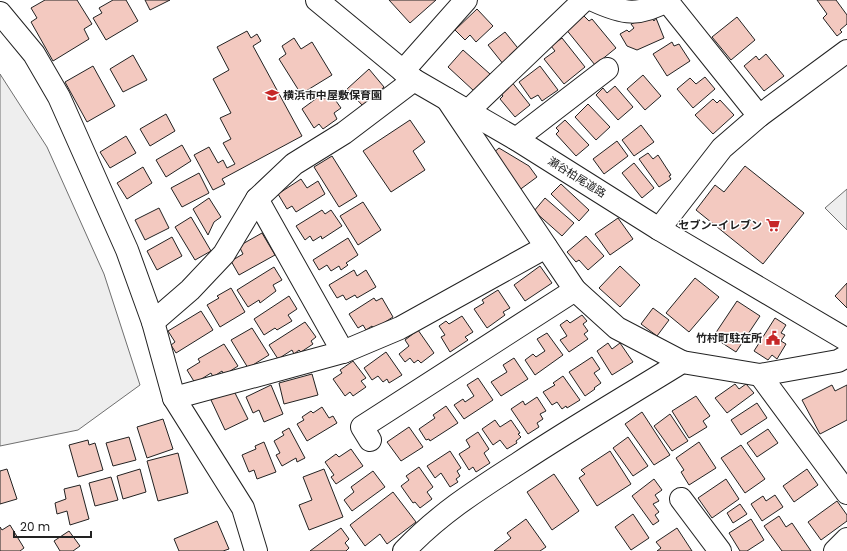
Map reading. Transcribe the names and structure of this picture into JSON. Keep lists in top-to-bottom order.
{
  "streets": {
    "street": ["瀬谷柏尾道路"]
  },
  "places": {
    "school or university": ["横浜市中屋敷保育園"],
    "supermarket": ["セブン-イレブン"],
    "public building": ["竹村町駐在所"]
  },
  "scale_bar": "20 m"
}
